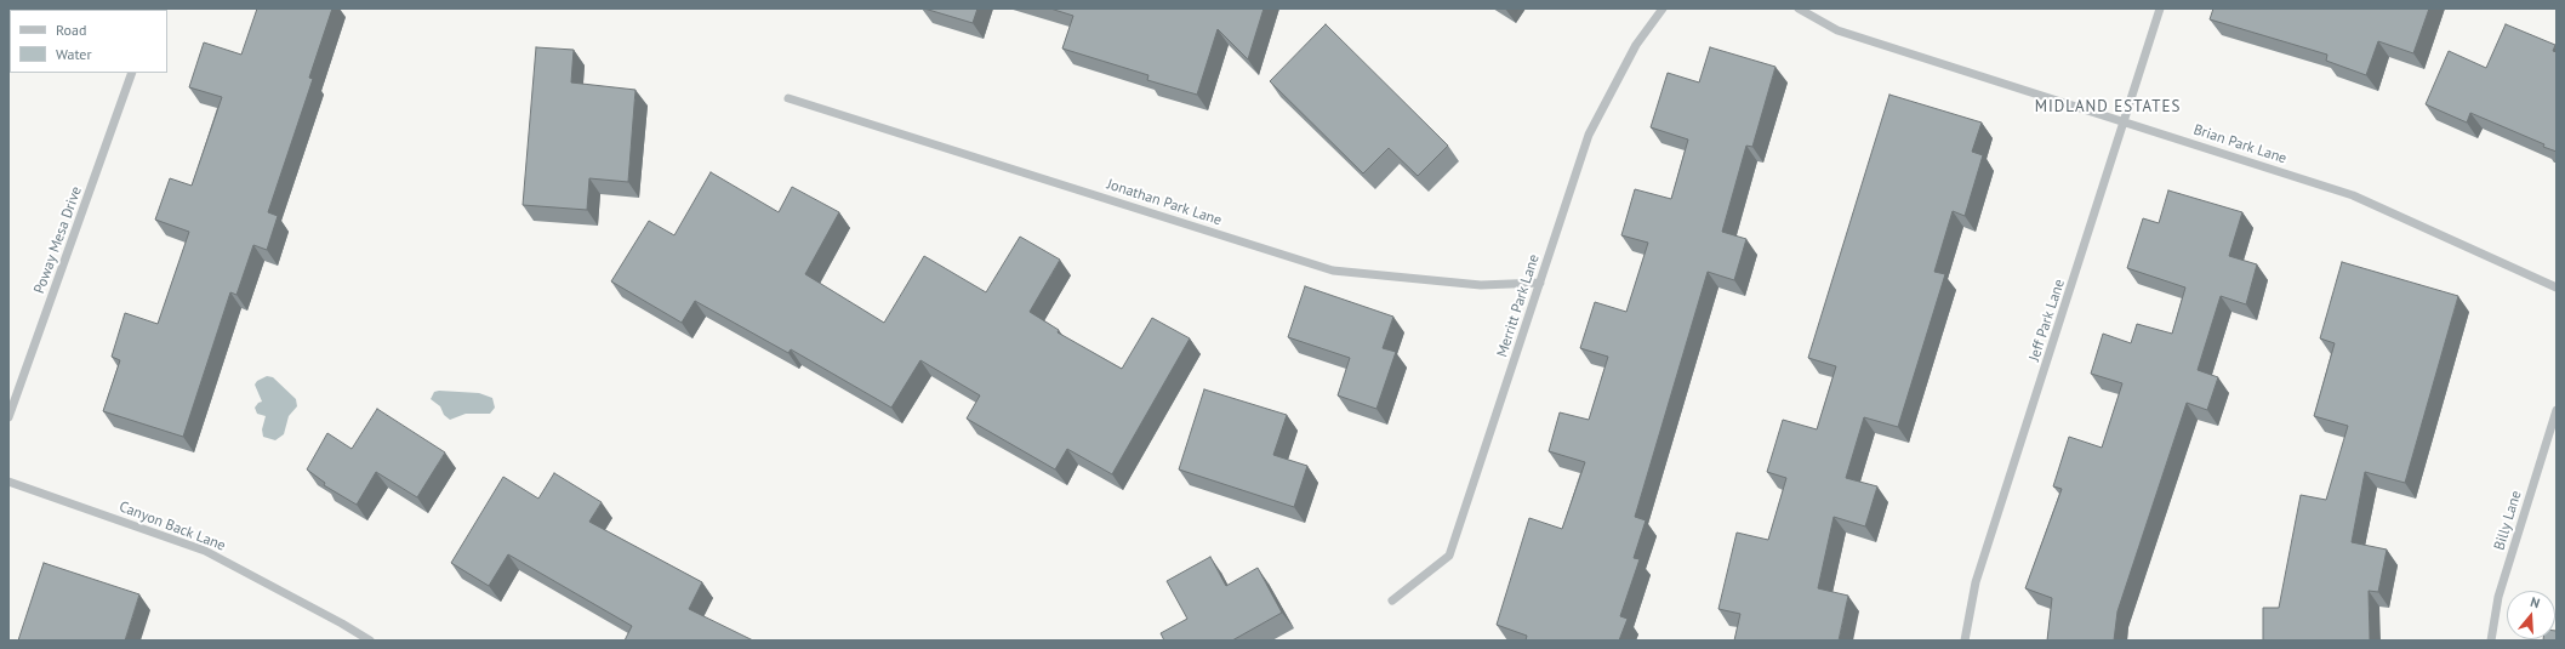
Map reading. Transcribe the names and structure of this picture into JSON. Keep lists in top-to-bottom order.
{
  "streets": {
    "street": [
      "Brian Park Lane",
      "Jonathan Park Lane",
      "Poway Mesa Drive",
      "Merritt Park Lane",
      "Jeff Park Lane",
      "Billy Lane",
      "Canyon Back Lane"
    ]
  },
  "crossings": [
    ["Brian Park Lane", "Jeff Park Lane"],
    ["Jonathan Park Lane", "Merritt Park Lane"]
  ],
  "districts": ["MIDLAND ESTATES"],
  "legend": ["Road", "Water"],
  "north": "top"
}
